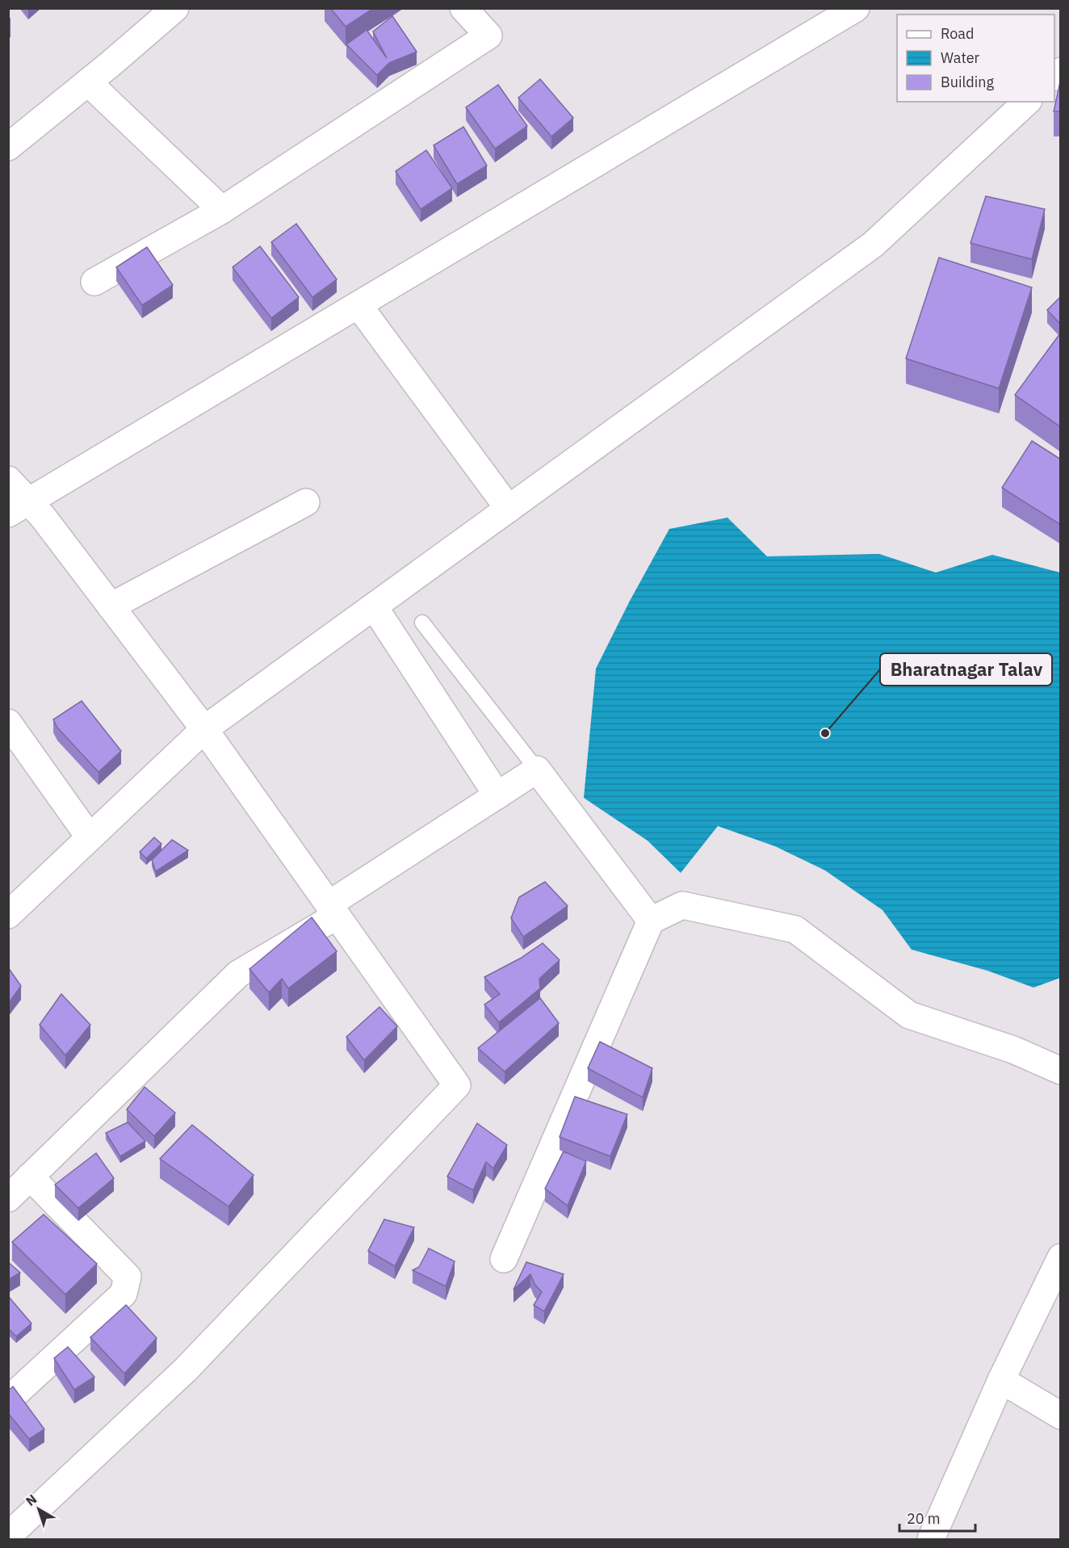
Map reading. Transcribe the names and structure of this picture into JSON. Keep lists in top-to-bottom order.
{
  "places": ["Bharatnagar Talav"],
  "legend": ["Road", "Water", "Building"],
  "scale_bar": "20 m",
  "north": "top left"
}
